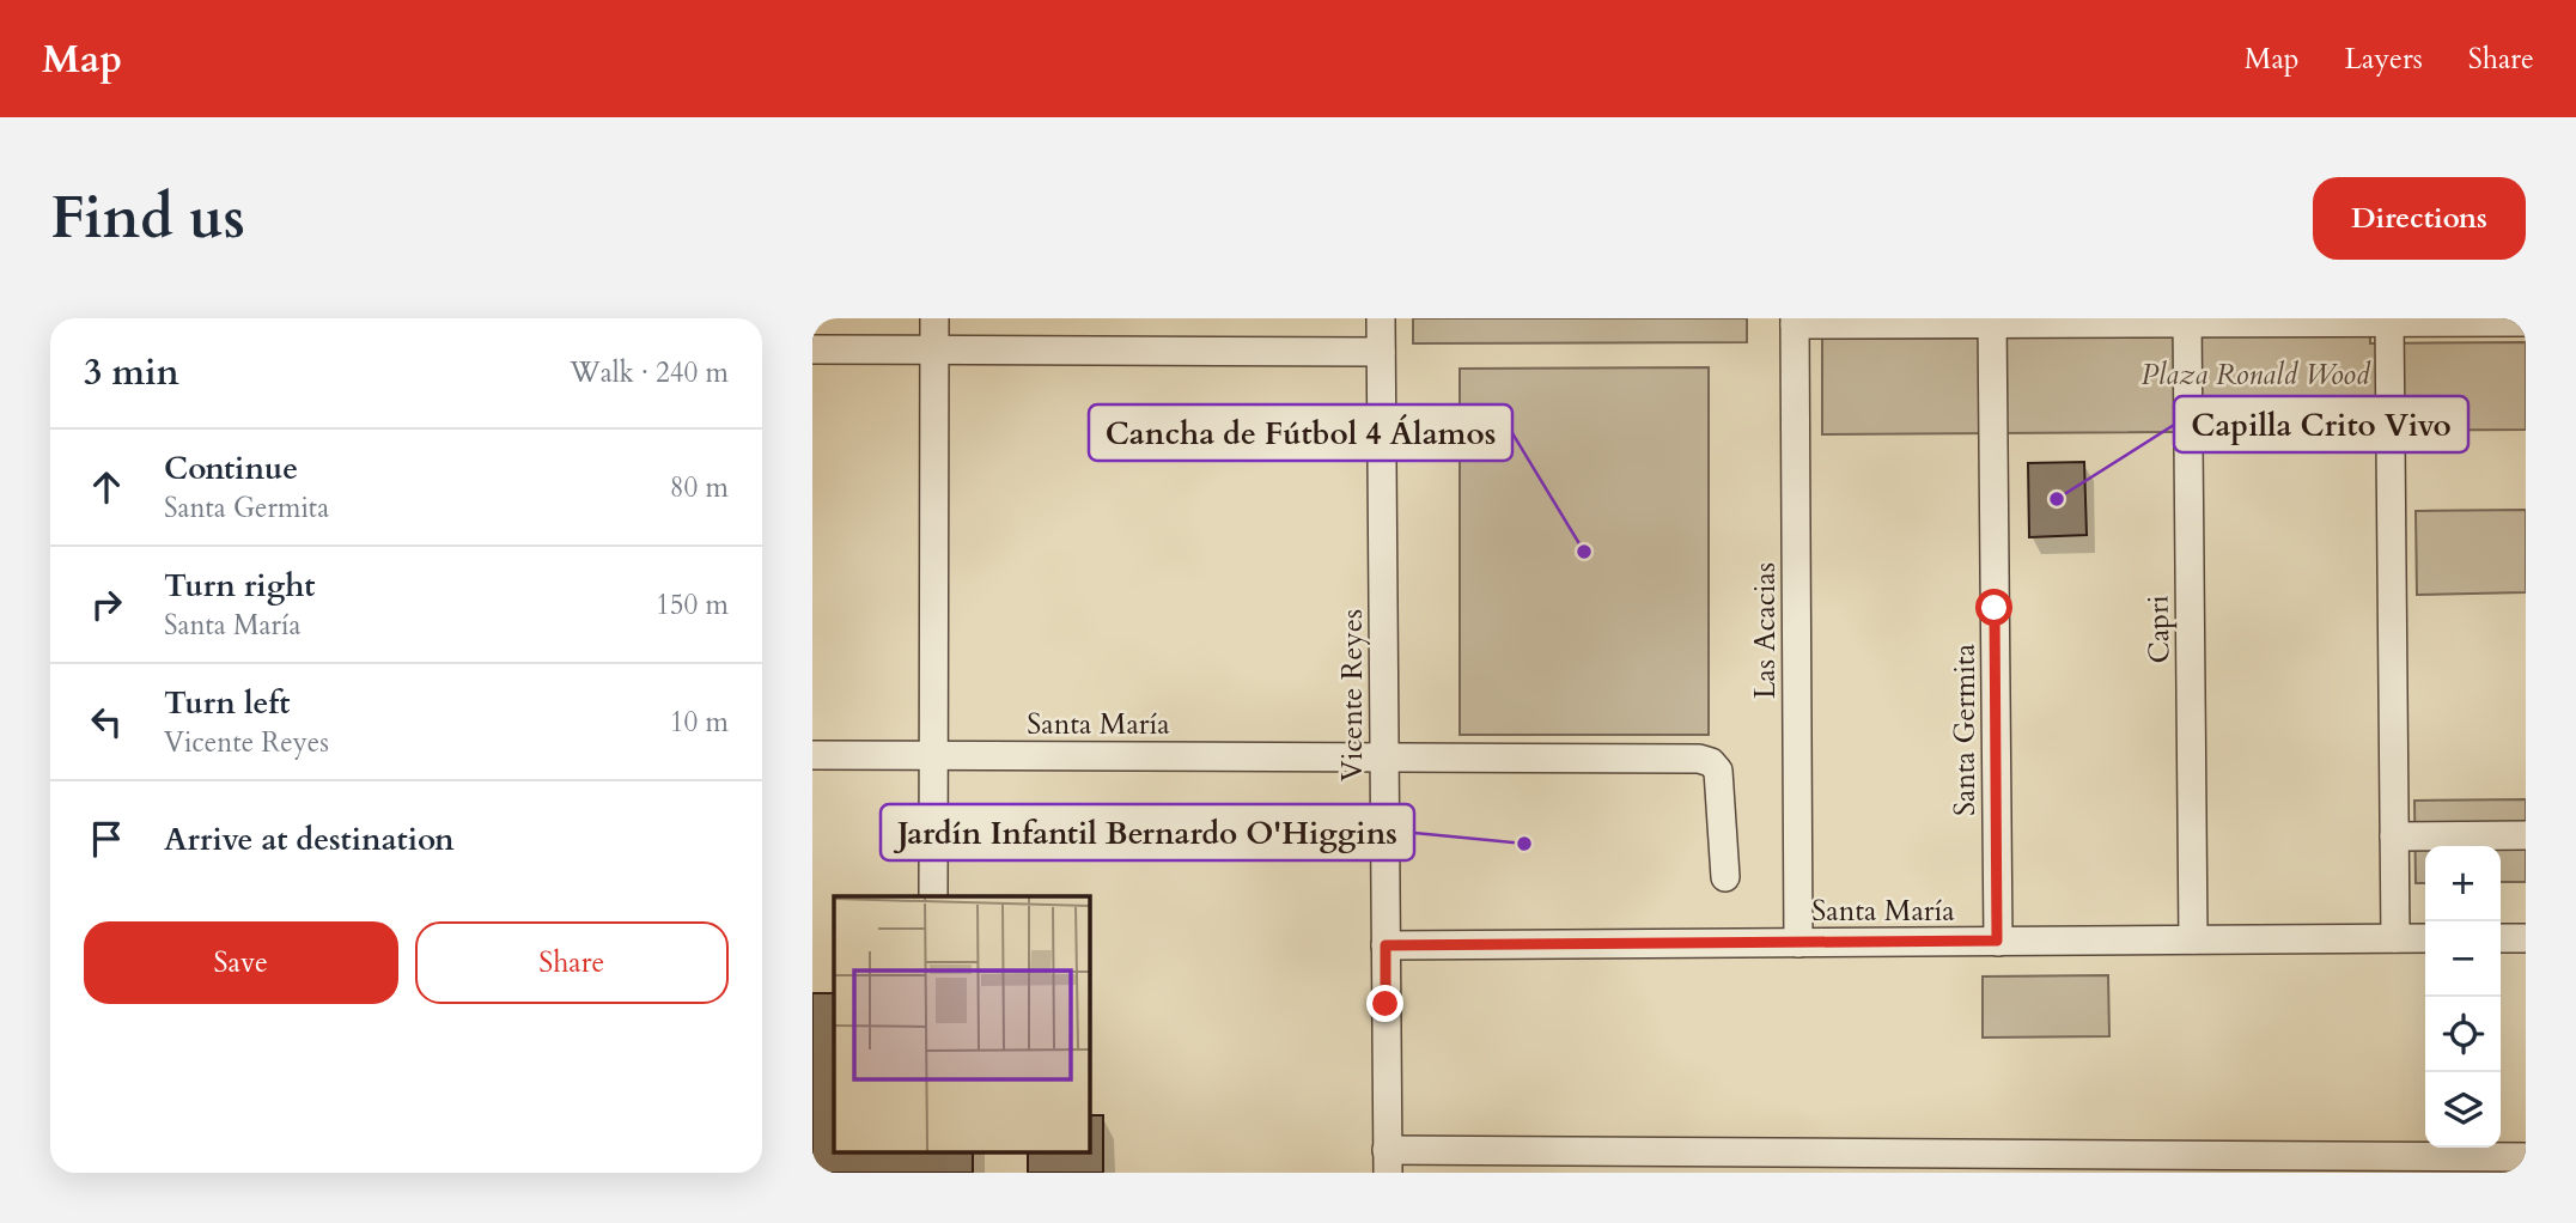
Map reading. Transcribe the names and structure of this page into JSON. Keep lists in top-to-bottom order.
{
  "streets": {
    "street": [
      "Capri",
      "Las Acacias",
      "Vicente Reyes",
      "Santa María",
      "Santa Germita"
    ]
  },
  "crossings": [
    ["Capri", "Santa María"],
    ["Las Acacias", "Santa María"],
    ["Vicente Reyes", "Santa María"],
    ["Santa María", "Santa Germita"]
  ],
  "parks": ["Plaza Ronald Wood"],
  "places": ["Capilla Crito Vivo", "Cancha de Fútbol 4 Álamos", "Jardín Infantil Bernardo O'Higgins"],
  "page": {
    "header": "Map",
    "nav": ["Map", "Layers", "Share"],
    "buttons": [
      "Directions",
      ["Save", "Share"]
    ],
    "title": "Find us",
    "heading": ["3 min", "Walk · 240 m"],
    "list": [
      ["Continue", "Santa Germita", "80 m"],
      ["Turn right", "Santa María", "150 m"],
      ["Turn left", "Vicente Reyes", "10 m"],
      "Arrive at destination"
    ],
    "map_buttons": ["+", "−"]
  }
}
